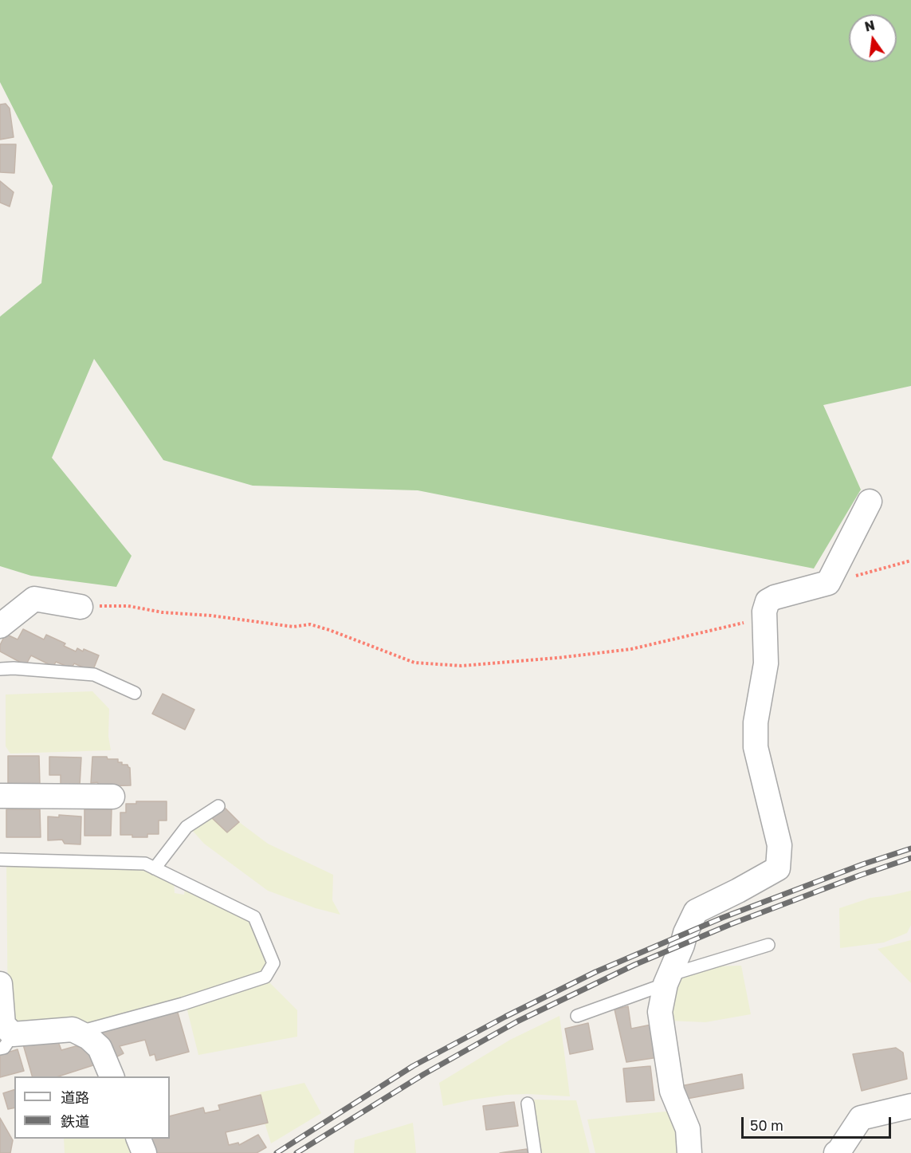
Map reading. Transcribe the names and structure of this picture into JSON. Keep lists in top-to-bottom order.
{
  "legend": ["道路", "鉄道"],
  "scale_bar": "50 m",
  "north": "top"
}
